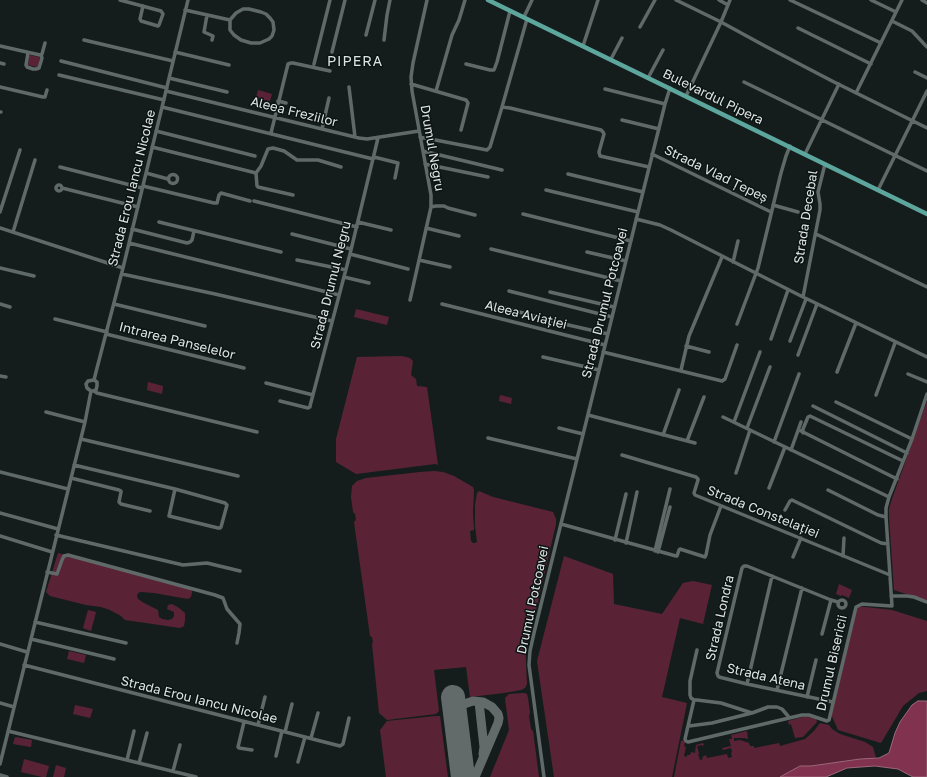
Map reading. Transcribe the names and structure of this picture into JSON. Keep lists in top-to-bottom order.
{
  "streets": {
    "main road": ["Bulevardul Pipera"],
    "street": [
      "Aleea Freziilor",
      "Drumul Negru",
      "Strada Vlad Țepeș",
      "Strada Erou Iancu Nicolae",
      "Strada Decebal",
      "Strada Drumul Negru",
      "Strada Drumul Potcoavei",
      "Aleea Aviației",
      "Intrarea Panselelor",
      "Strada Constelației",
      "Drumul Potcoavei",
      "Strada Londra",
      "Drumul Bisericii",
      "Strada Atena"
    ]
  },
  "crossings": [
    ["Bulevardul Pipera", "Strada Decebal"],
    ["Bulevardul Pipera", "Strada Drumul Potcoavei"],
    ["Aleea Freziilor", "Drumul Negru"],
    ["Aleea Freziilor", "Strada Erou Iancu Nicolae"],
    ["Aleea Freziilor", "Strada Drumul Negru"],
    ["Strada Vlad Țepeș", "Strada Drumul Potcoavei"],
    ["Strada Erou Iancu Nicolae", "Intrarea Panselelor"],
    ["Strada Drumul Potcoavei", "Aleea Aviației"],
    ["Strada Drumul Potcoavei", "Drumul Potcoavei"],
    ["Strada Constelației", "Drumul Bisericii"],
    ["Strada Londra", "Strada Atena"],
    ["Drumul Bisericii", "Strada Atena"]
  ],
  "districts": ["PIPERA"]
}
